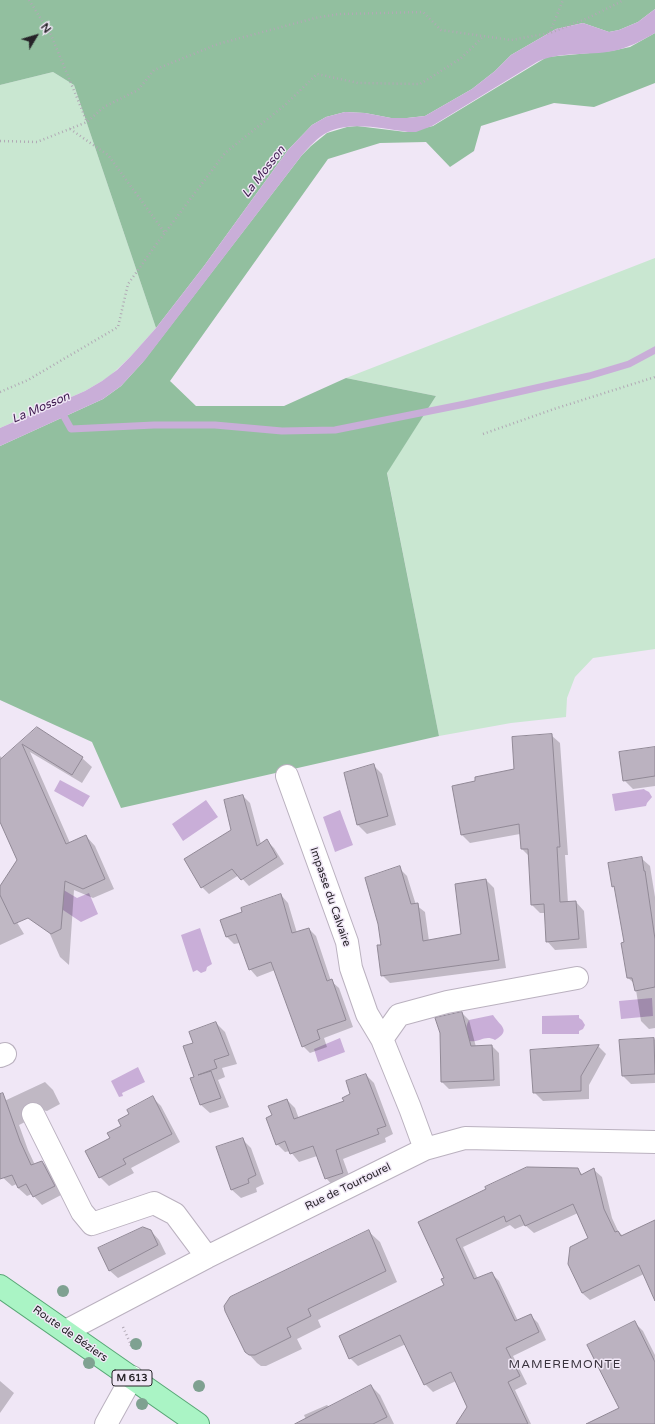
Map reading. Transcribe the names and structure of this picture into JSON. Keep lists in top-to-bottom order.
{
  "streets": {
    "main road": ["Route de Béziers", "M 613"],
    "street": ["Impasse du Calvaire", "Rue de Tourtourel"]
  },
  "crossings": [
    ["Impasse du Calvaire", "Rue de Tourtourel"],
    ["Rue de Tourtourel", "Route de Béziers"]
  ],
  "districts": ["MAMEREMONTE"],
  "water": ["La Mosson"],
  "north": "top right"
}
